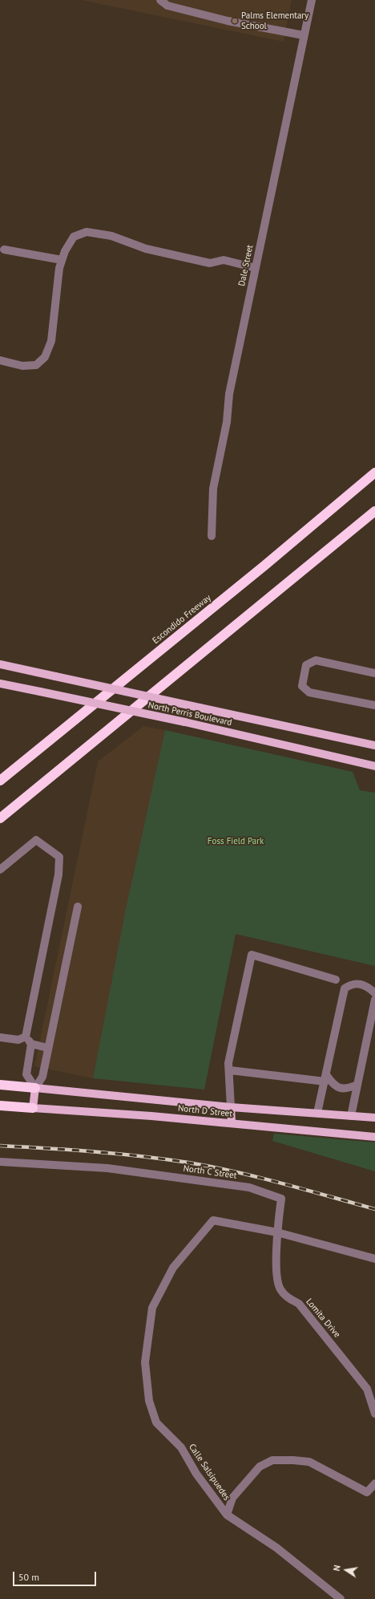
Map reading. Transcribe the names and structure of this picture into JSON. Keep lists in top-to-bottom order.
{
  "streets": {
    "highway": ["Escondido Freeway"],
    "main road": ["North Perris Boulevard", "North D Street"],
    "street": [
      "Dale Street",
      "North C Street",
      "Lomita Drive",
      "Calle Salsipuedes"
    ]
  },
  "crossings": [
    ["North C Street", "Lomita Drive"],
    ["North C Street", "Calle Salsipuedes"],
    ["Lomita Drive", "Calle Salsipuedes"]
  ],
  "parks": ["Foss Field Park"],
  "places": ["Palms Elementary School"],
  "scale_bar": "50 m",
  "north": "left"
}
